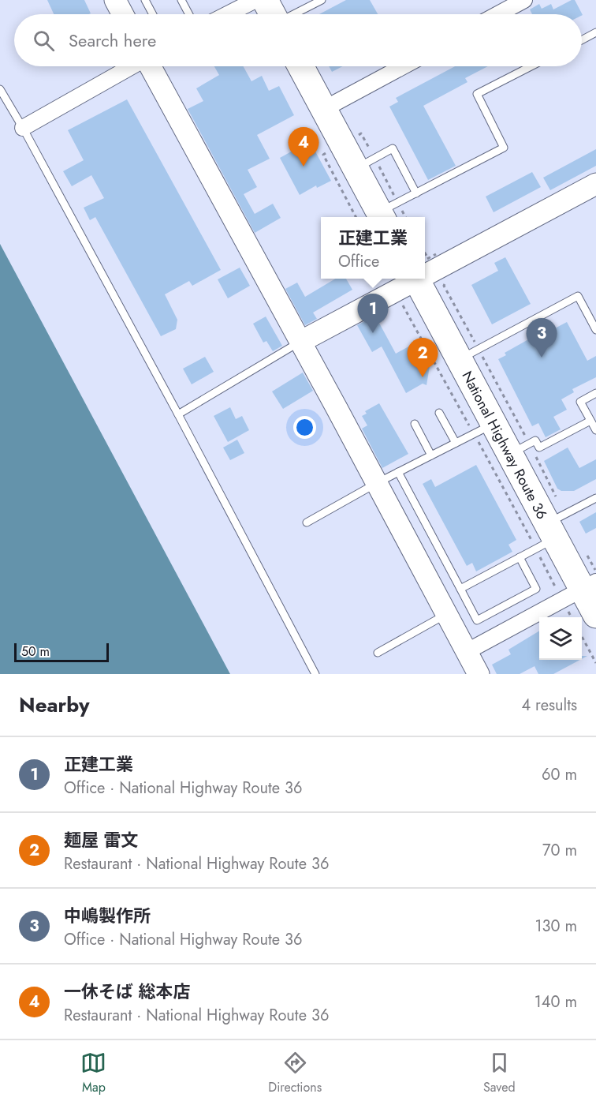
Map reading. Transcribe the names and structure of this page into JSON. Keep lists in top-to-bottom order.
{
  "streets": {
    "highway": ["National Highway Route 36"]
  },
  "scale_bar": "50 m",
  "page": {
    "search": "Search here",
    "pins": [
      "4",
      "1",
      "3",
      "2"
    ],
    "popup": ["正建工業", "Office"],
    "scale": "50 m",
    "heading": ["Nearby", "4 results"],
    "list": [
      {
        "mark": "1",
        "name": "正建工業",
        "note": "Office · National Highway Route 36",
        "value": "60 m"
      },
      {
        "mark": "2",
        "name": "麺屋 雷文",
        "note": "Restaurant · National Highway Route 36",
        "value": "70 m"
      },
      {
        "mark": "3",
        "name": "中嶋製作所",
        "note": "Office · National Highway Route 36",
        "value": "130 m"
      },
      {
        "mark": "4",
        "name": "一休そば 総本店",
        "note": "Restaurant · National Highway Route 36",
        "value": "140 m"
      }
    ],
    "nav": ["Map", "Directions", "Saved"]
  }
}
